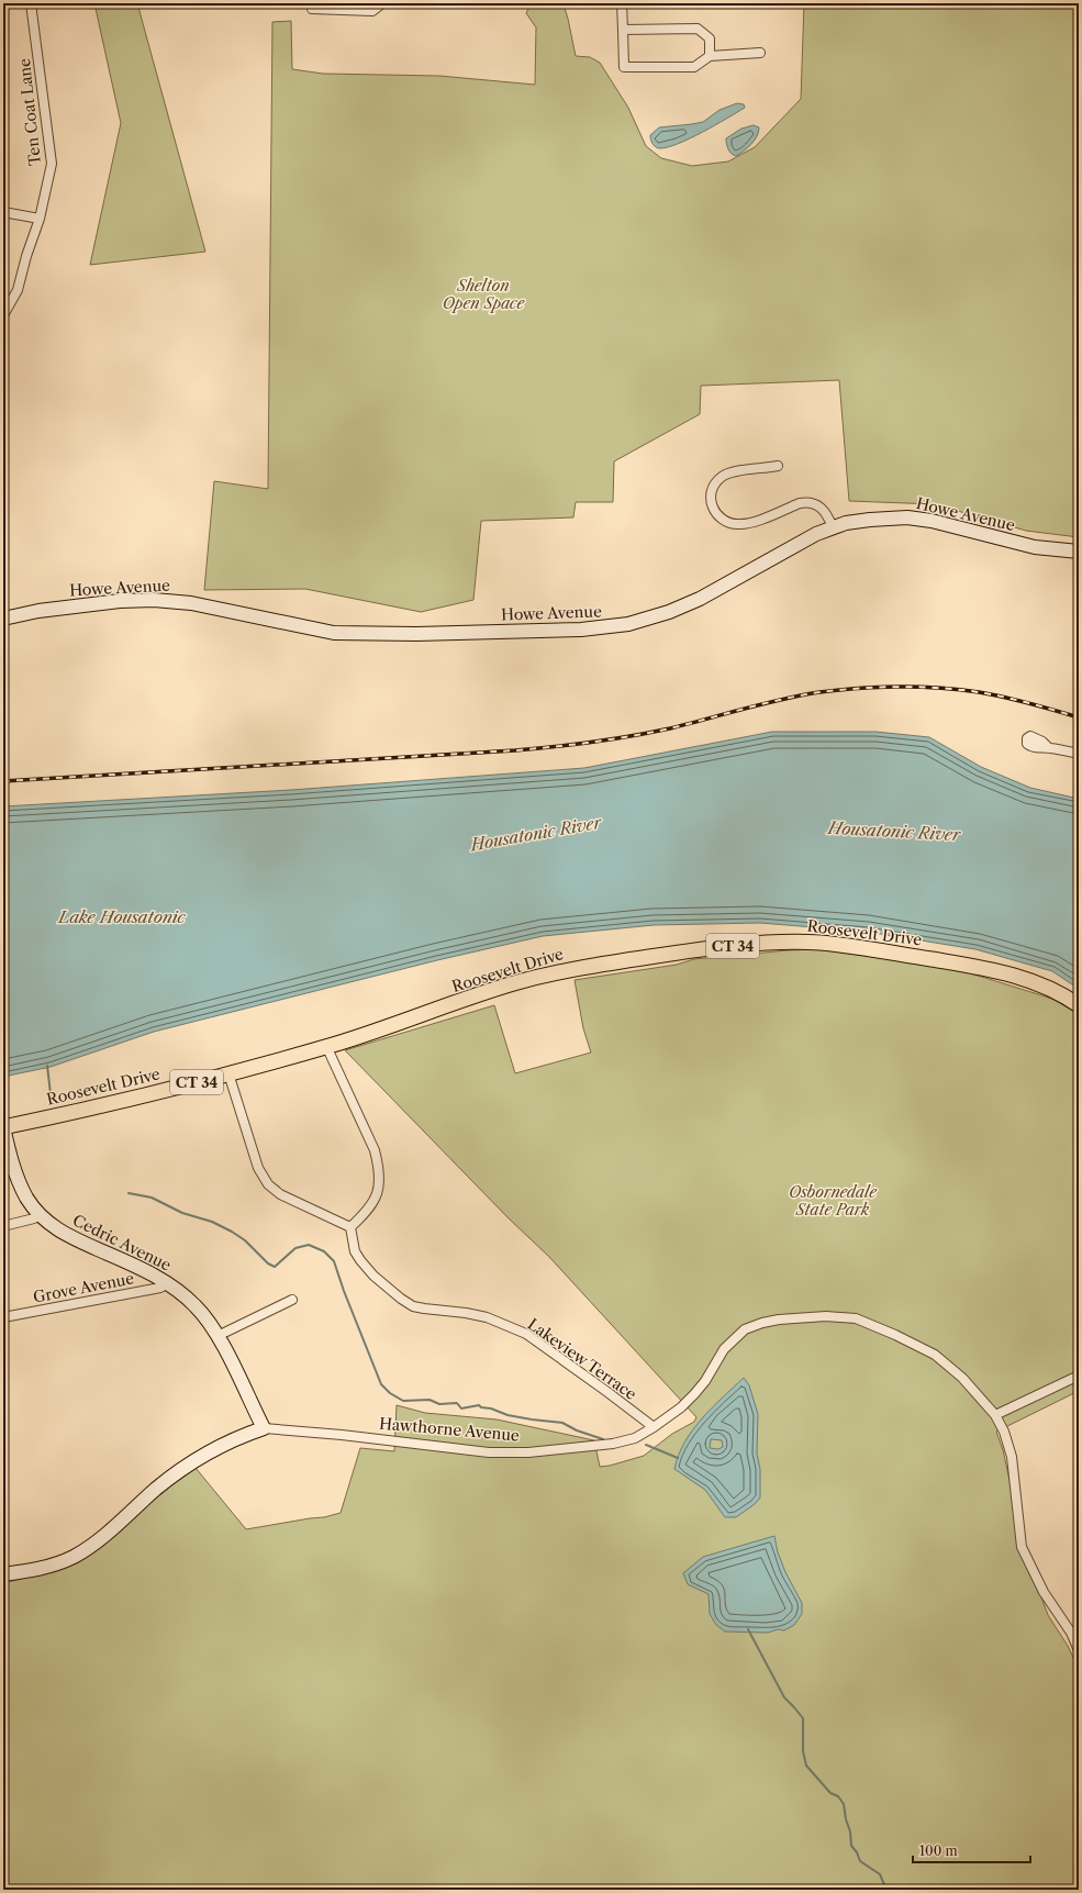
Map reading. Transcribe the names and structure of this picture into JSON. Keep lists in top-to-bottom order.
{
  "streets": {
    "main road": [
      "Howe Avenue",
      "Roosevelt Drive",
      "CT 34",
      "Cedric Avenue",
      "Hawthorne Avenue"
    ],
    "street": ["Ten Coat Lane", "Grove Avenue", "Lakeview Terrace"]
  },
  "crossings": [
    ["Roosevelt Drive", "Cedric Avenue"],
    ["Cedric Avenue", "Grove Avenue"],
    ["Cedric Avenue", "Hawthorne Avenue"],
    ["Lakeview Terrace", "Hawthorne Avenue"]
  ],
  "water": ["Housatonic River", "Lake Housatonic"],
  "parks": ["Shelton Open Space", "Osbornedale State Park"],
  "scale_bar": "100 m"
}
